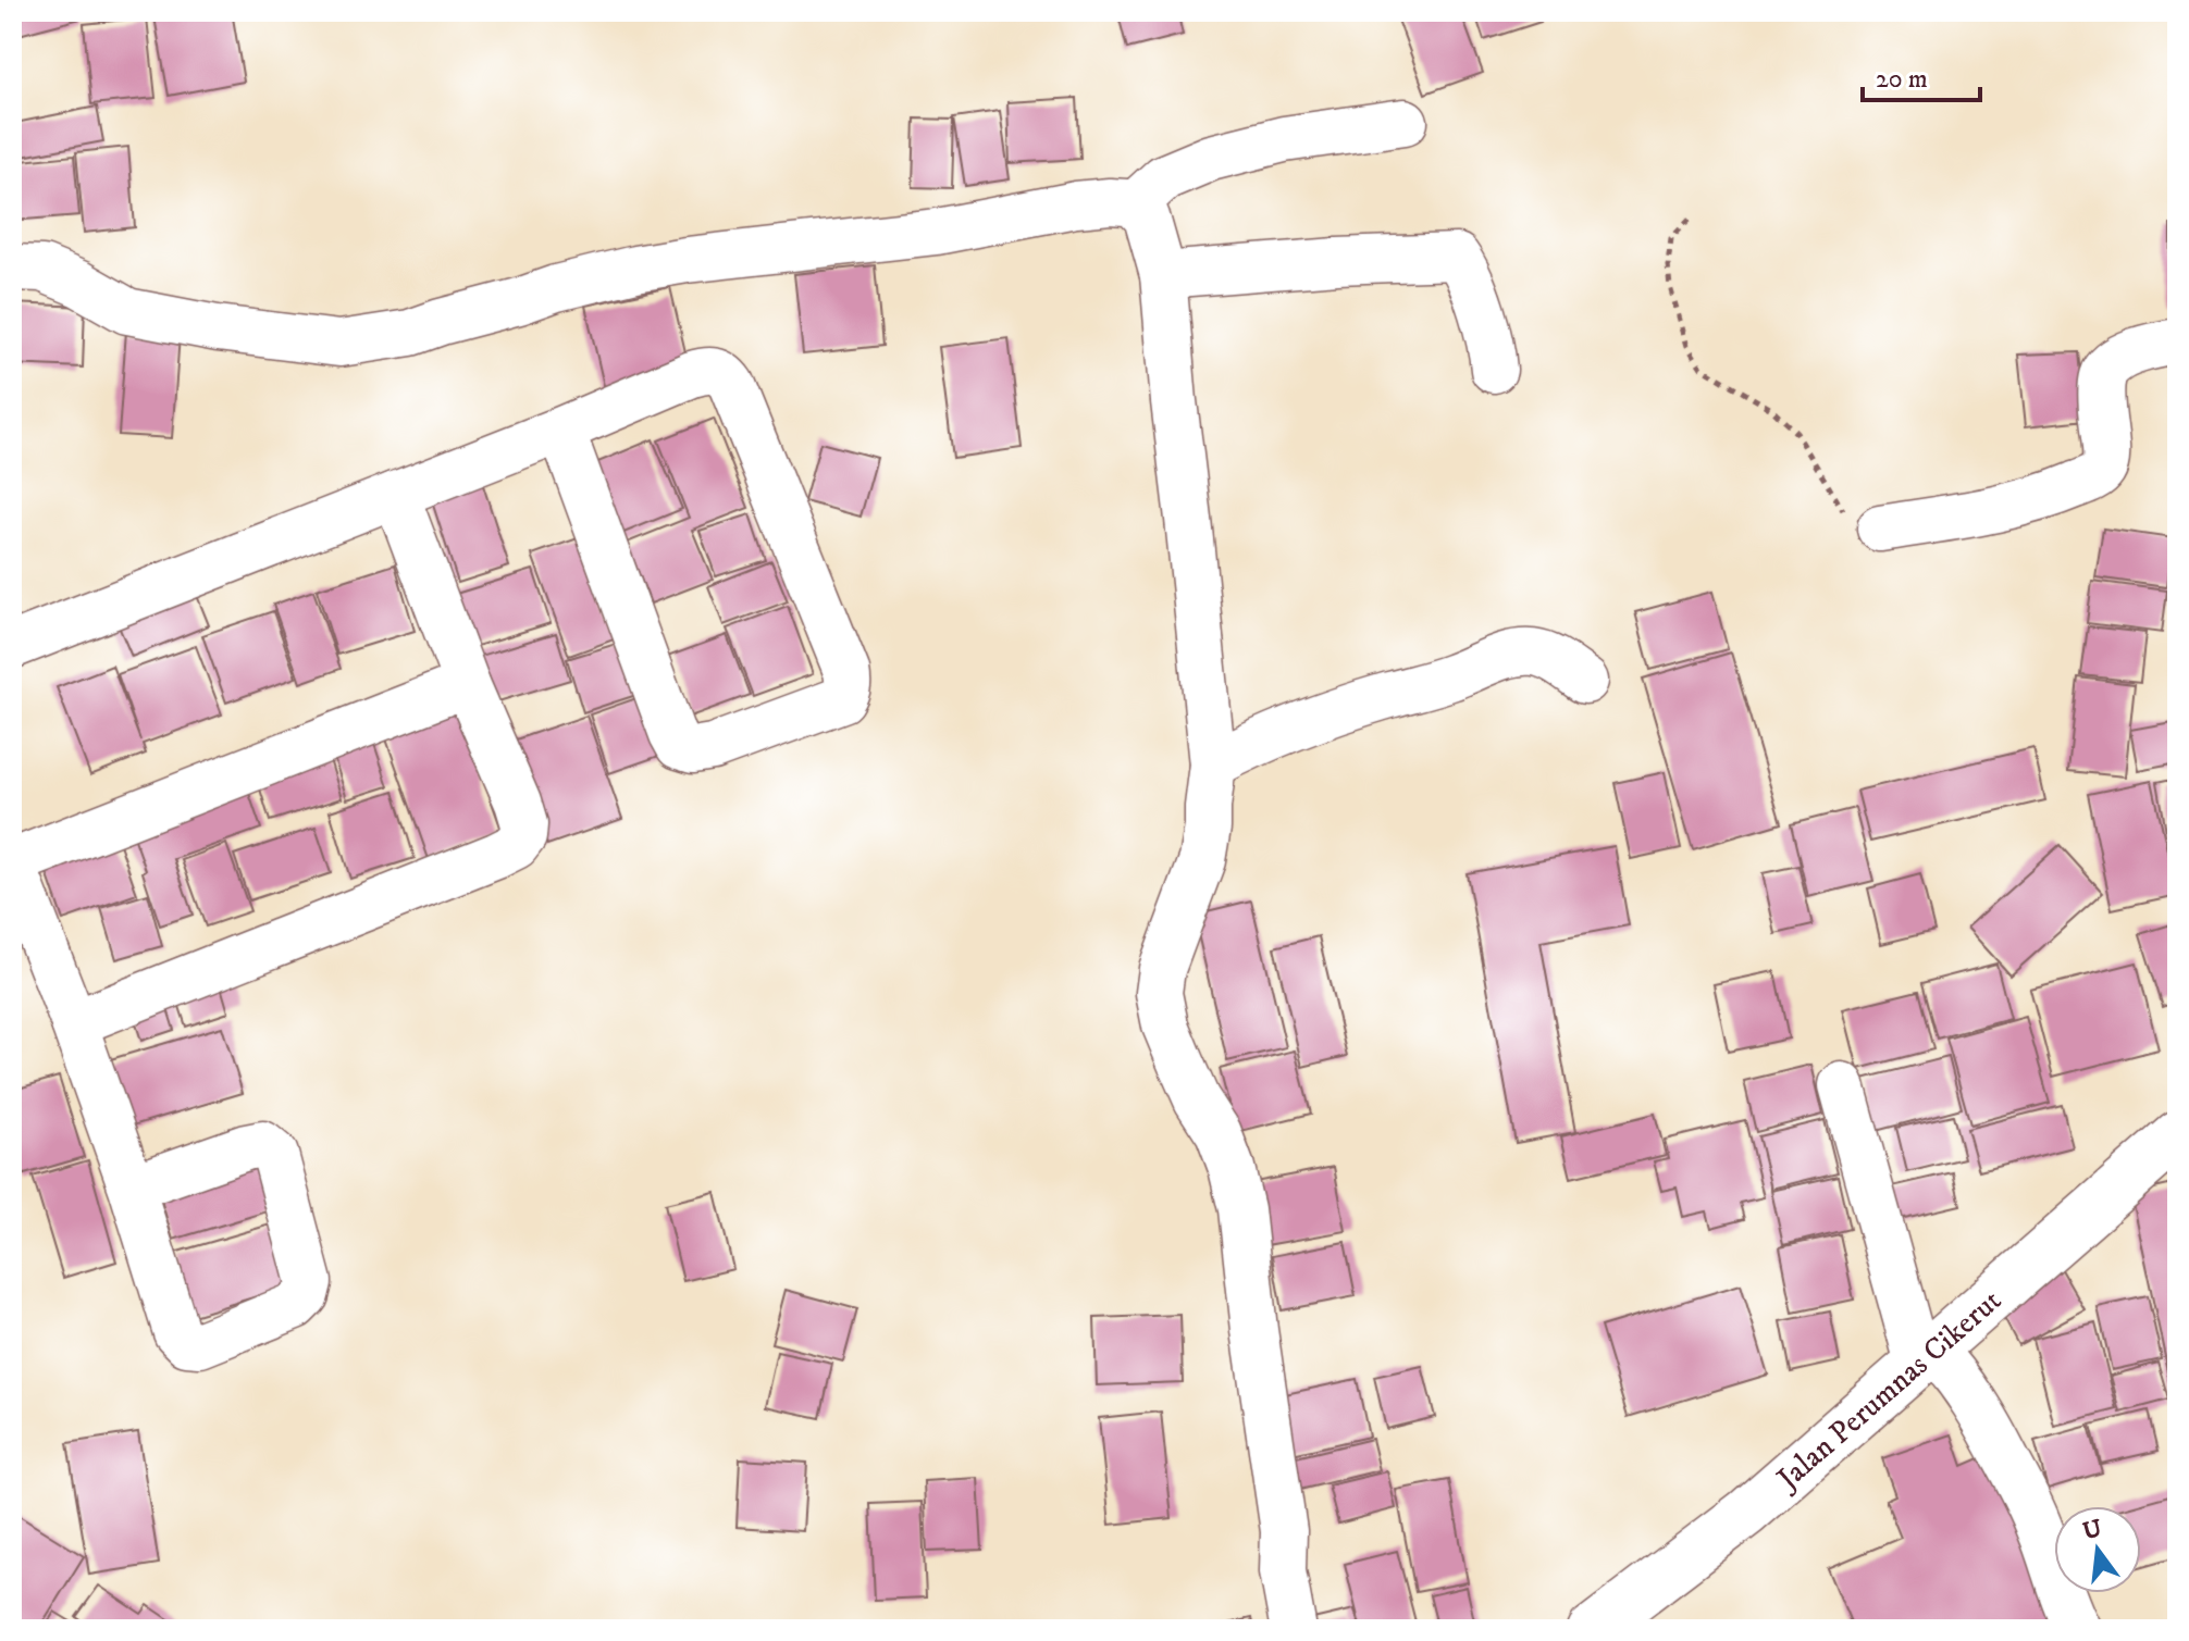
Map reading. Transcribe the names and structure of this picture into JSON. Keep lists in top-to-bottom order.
{
  "streets": {
    "street": ["Jalan Perumnas Cikerut"]
  },
  "scale_bar": "20 m",
  "north": "top"
}
